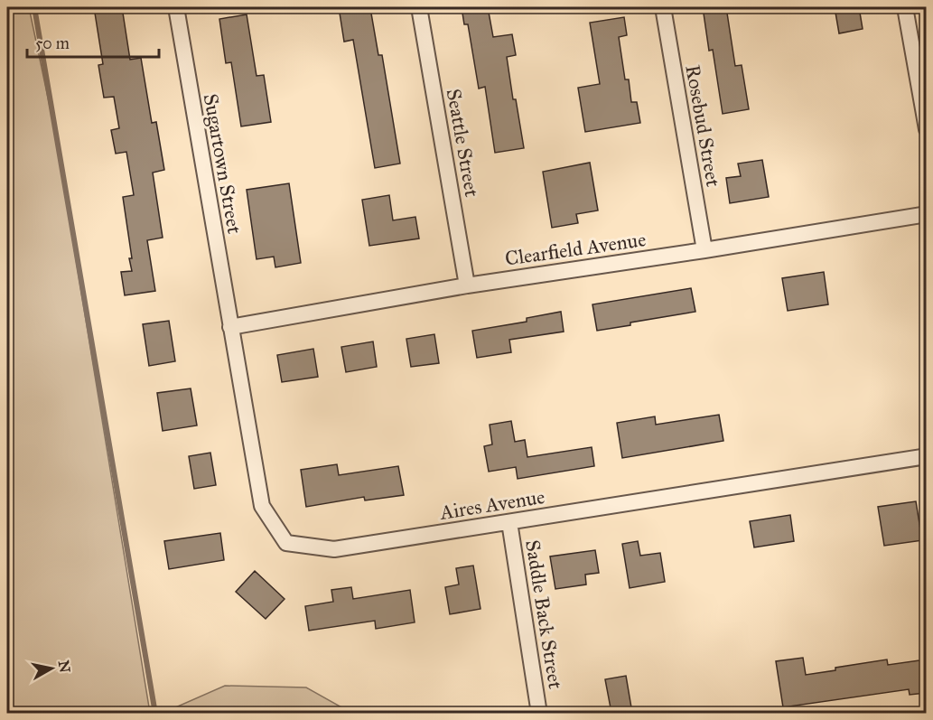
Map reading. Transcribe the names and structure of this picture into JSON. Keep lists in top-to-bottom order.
{
  "streets": {
    "street": [
      "Rosebud Street",
      "Seattle Street",
      "Sugartown Street",
      "Clearfield Avenue",
      "Aires Avenue",
      "Saddle Back Street"
    ]
  },
  "crossings": [
    ["Rosebud Street", "Clearfield Avenue"],
    ["Seattle Street", "Clearfield Avenue"],
    ["Sugartown Street", "Clearfield Avenue"],
    ["Sugartown Street", "Aires Avenue"],
    ["Clearfield Avenue", "Aires Avenue"],
    ["Aires Avenue", "Saddle Back Street"]
  ],
  "scale_bar": "50 m",
  "north": "right"
}
